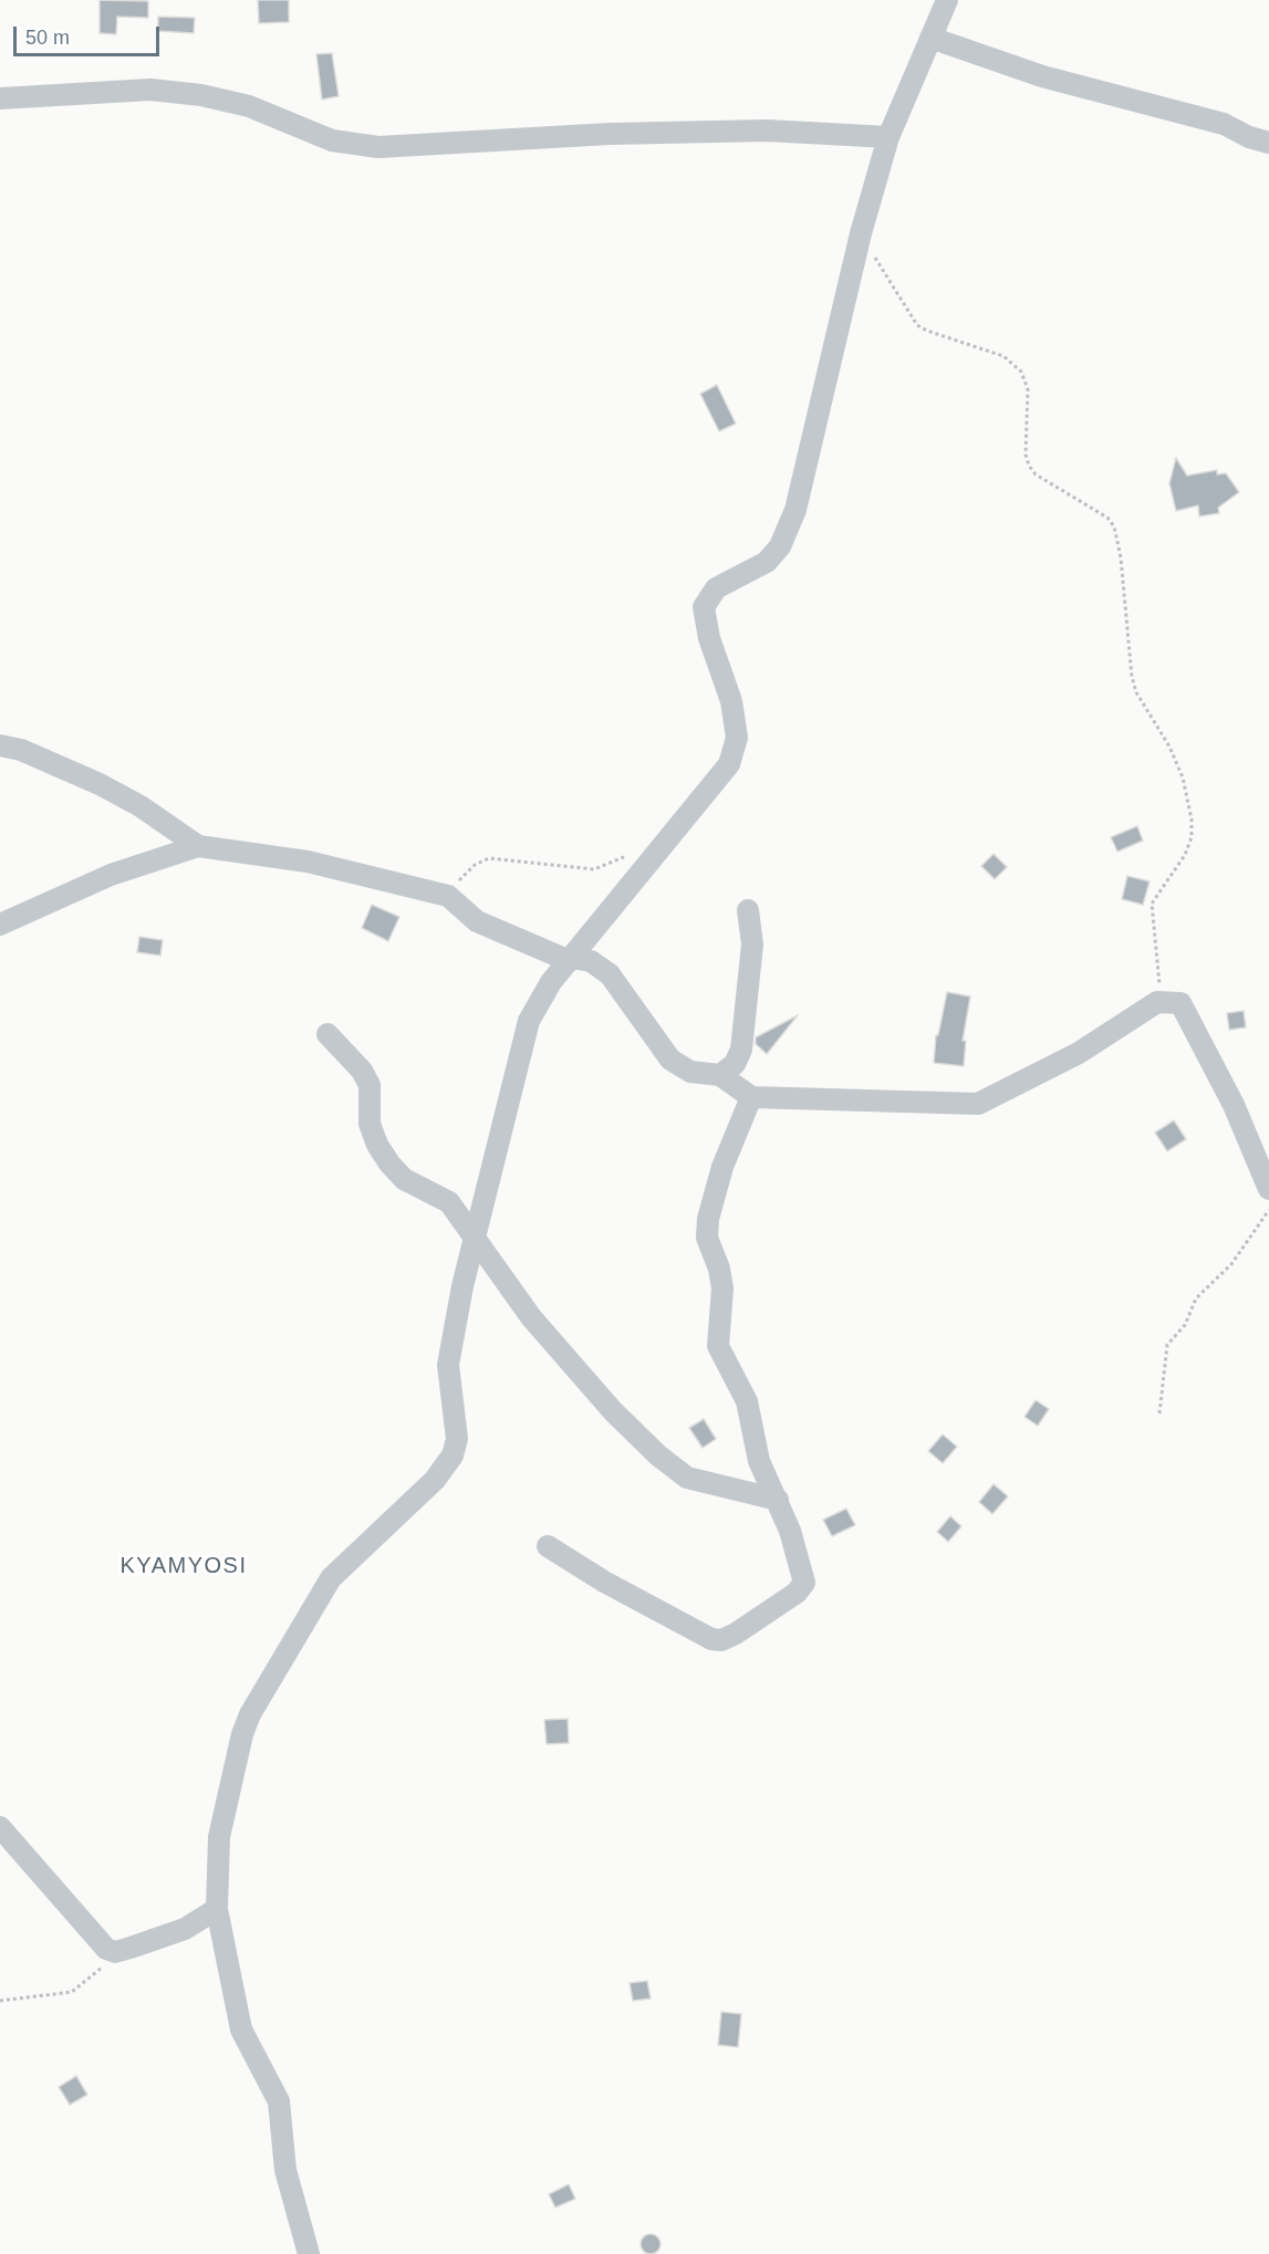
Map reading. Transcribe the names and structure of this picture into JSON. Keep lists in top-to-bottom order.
{
  "districts": ["KYAMYOSI"],
  "scale_bar": "50 m"
}
